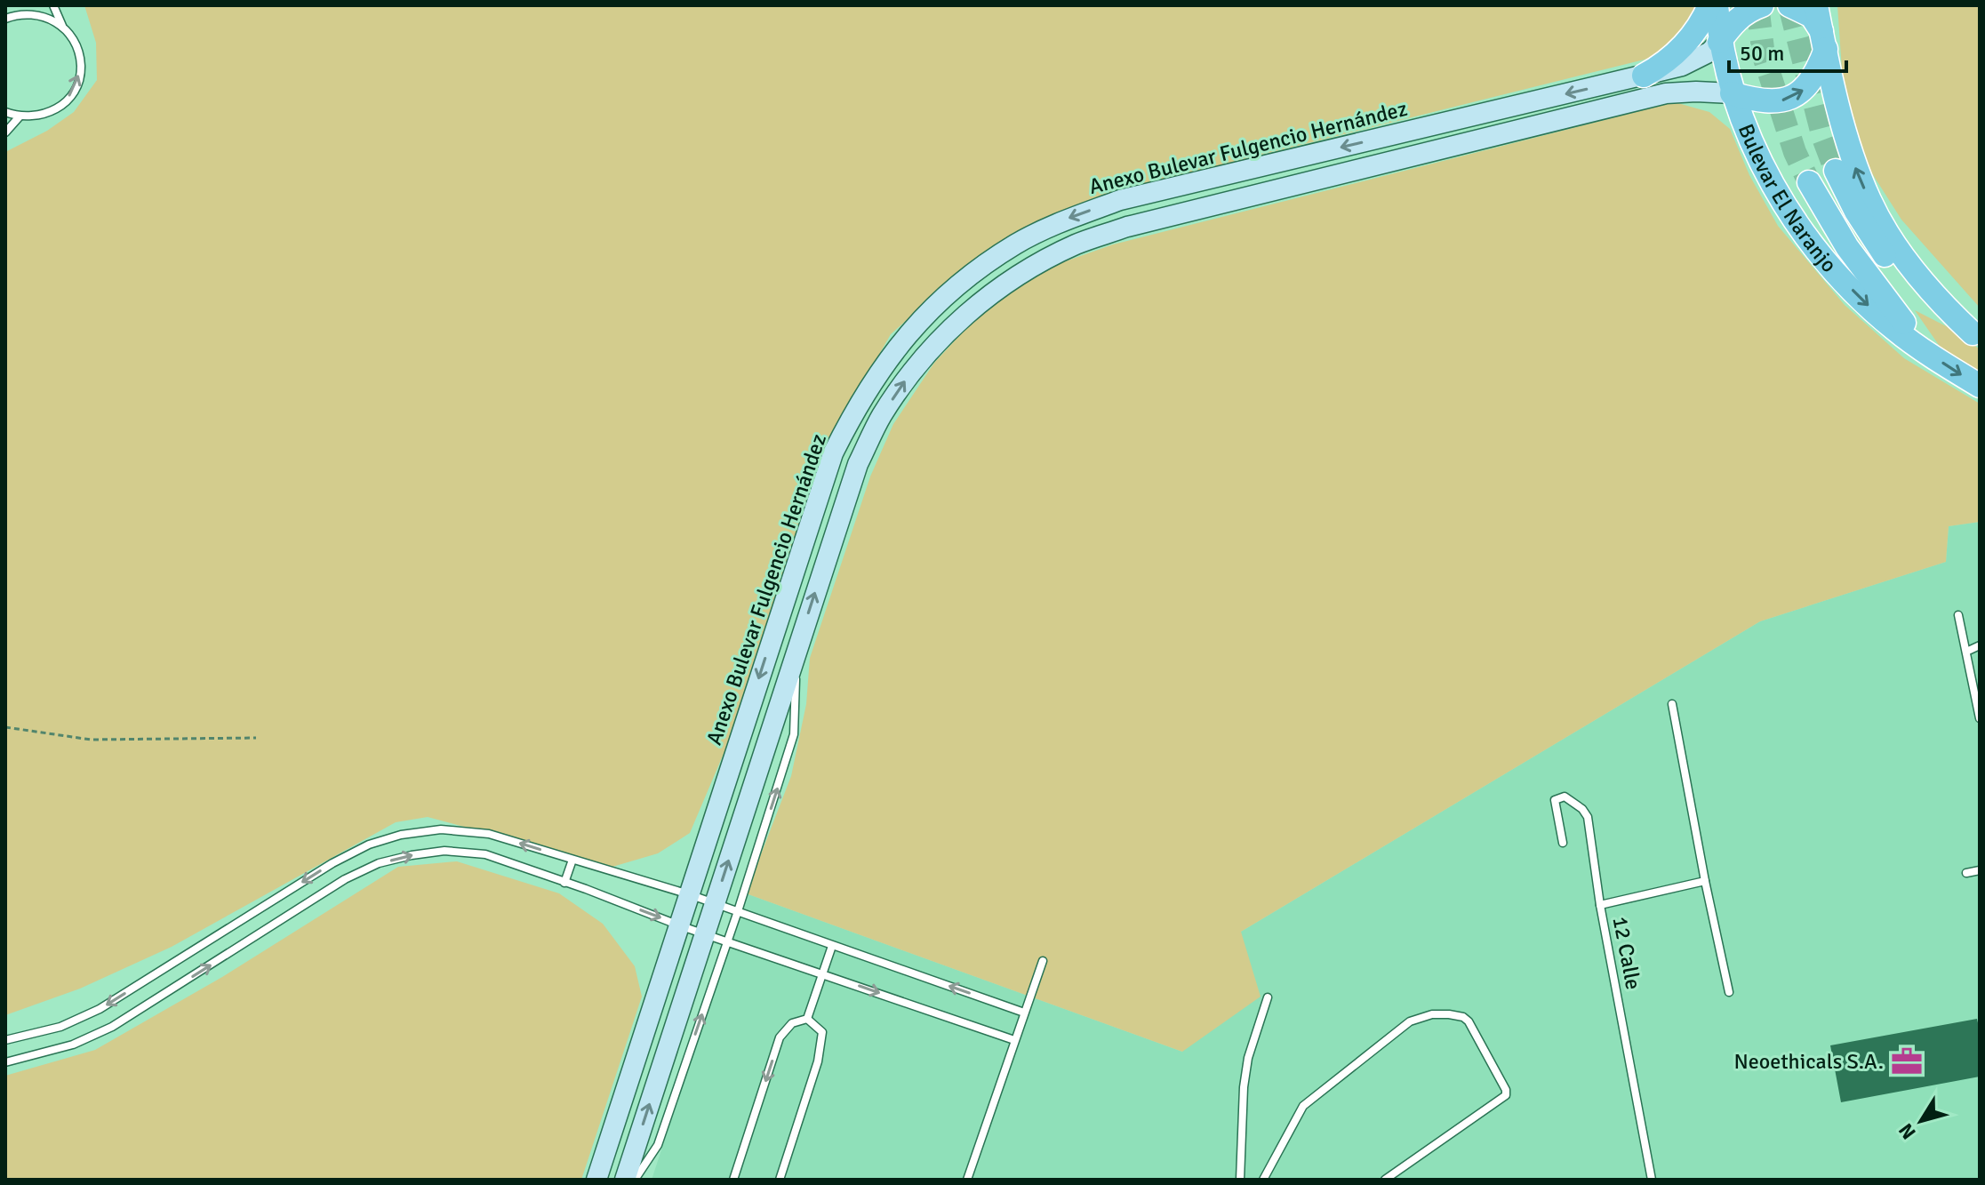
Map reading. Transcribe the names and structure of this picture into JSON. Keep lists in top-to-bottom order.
{
  "streets": {
    "main road": ["Anexo Bulevar Fulgencio Hernández", "Bulevar El Naranjo"],
    "lane": ["12 Calle"]
  },
  "crossings": [
    ["Anexo Bulevar Fulgencio Hernández", "Bulevar El Naranjo"]
  ],
  "places": {
    "office": ["Neoethicals S.A."]
  },
  "scale_bar": "50 m",
  "north": "bottom left"
}
